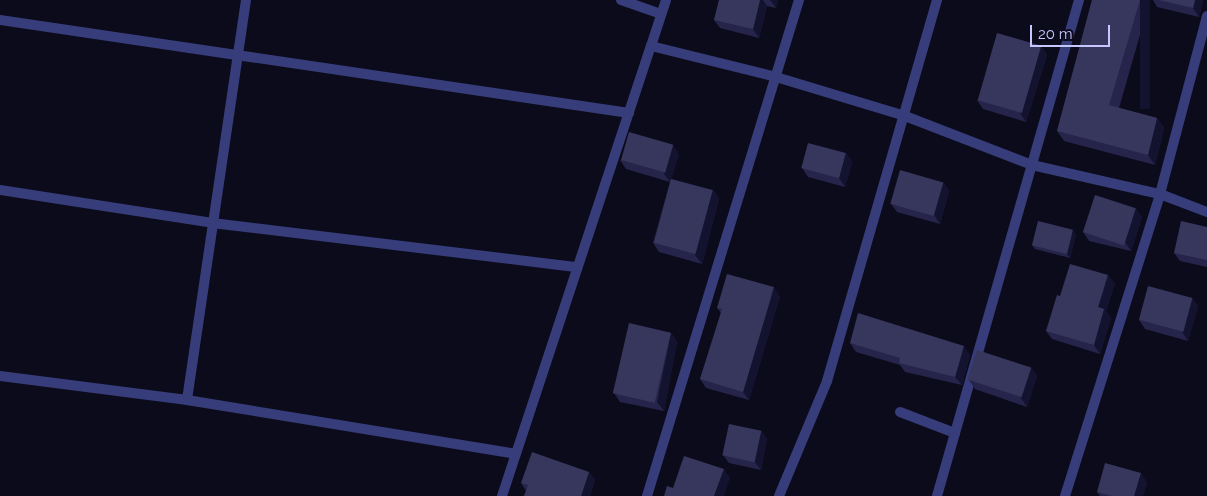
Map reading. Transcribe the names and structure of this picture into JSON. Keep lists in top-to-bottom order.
{
  "scale_bar": "20 m"
}
